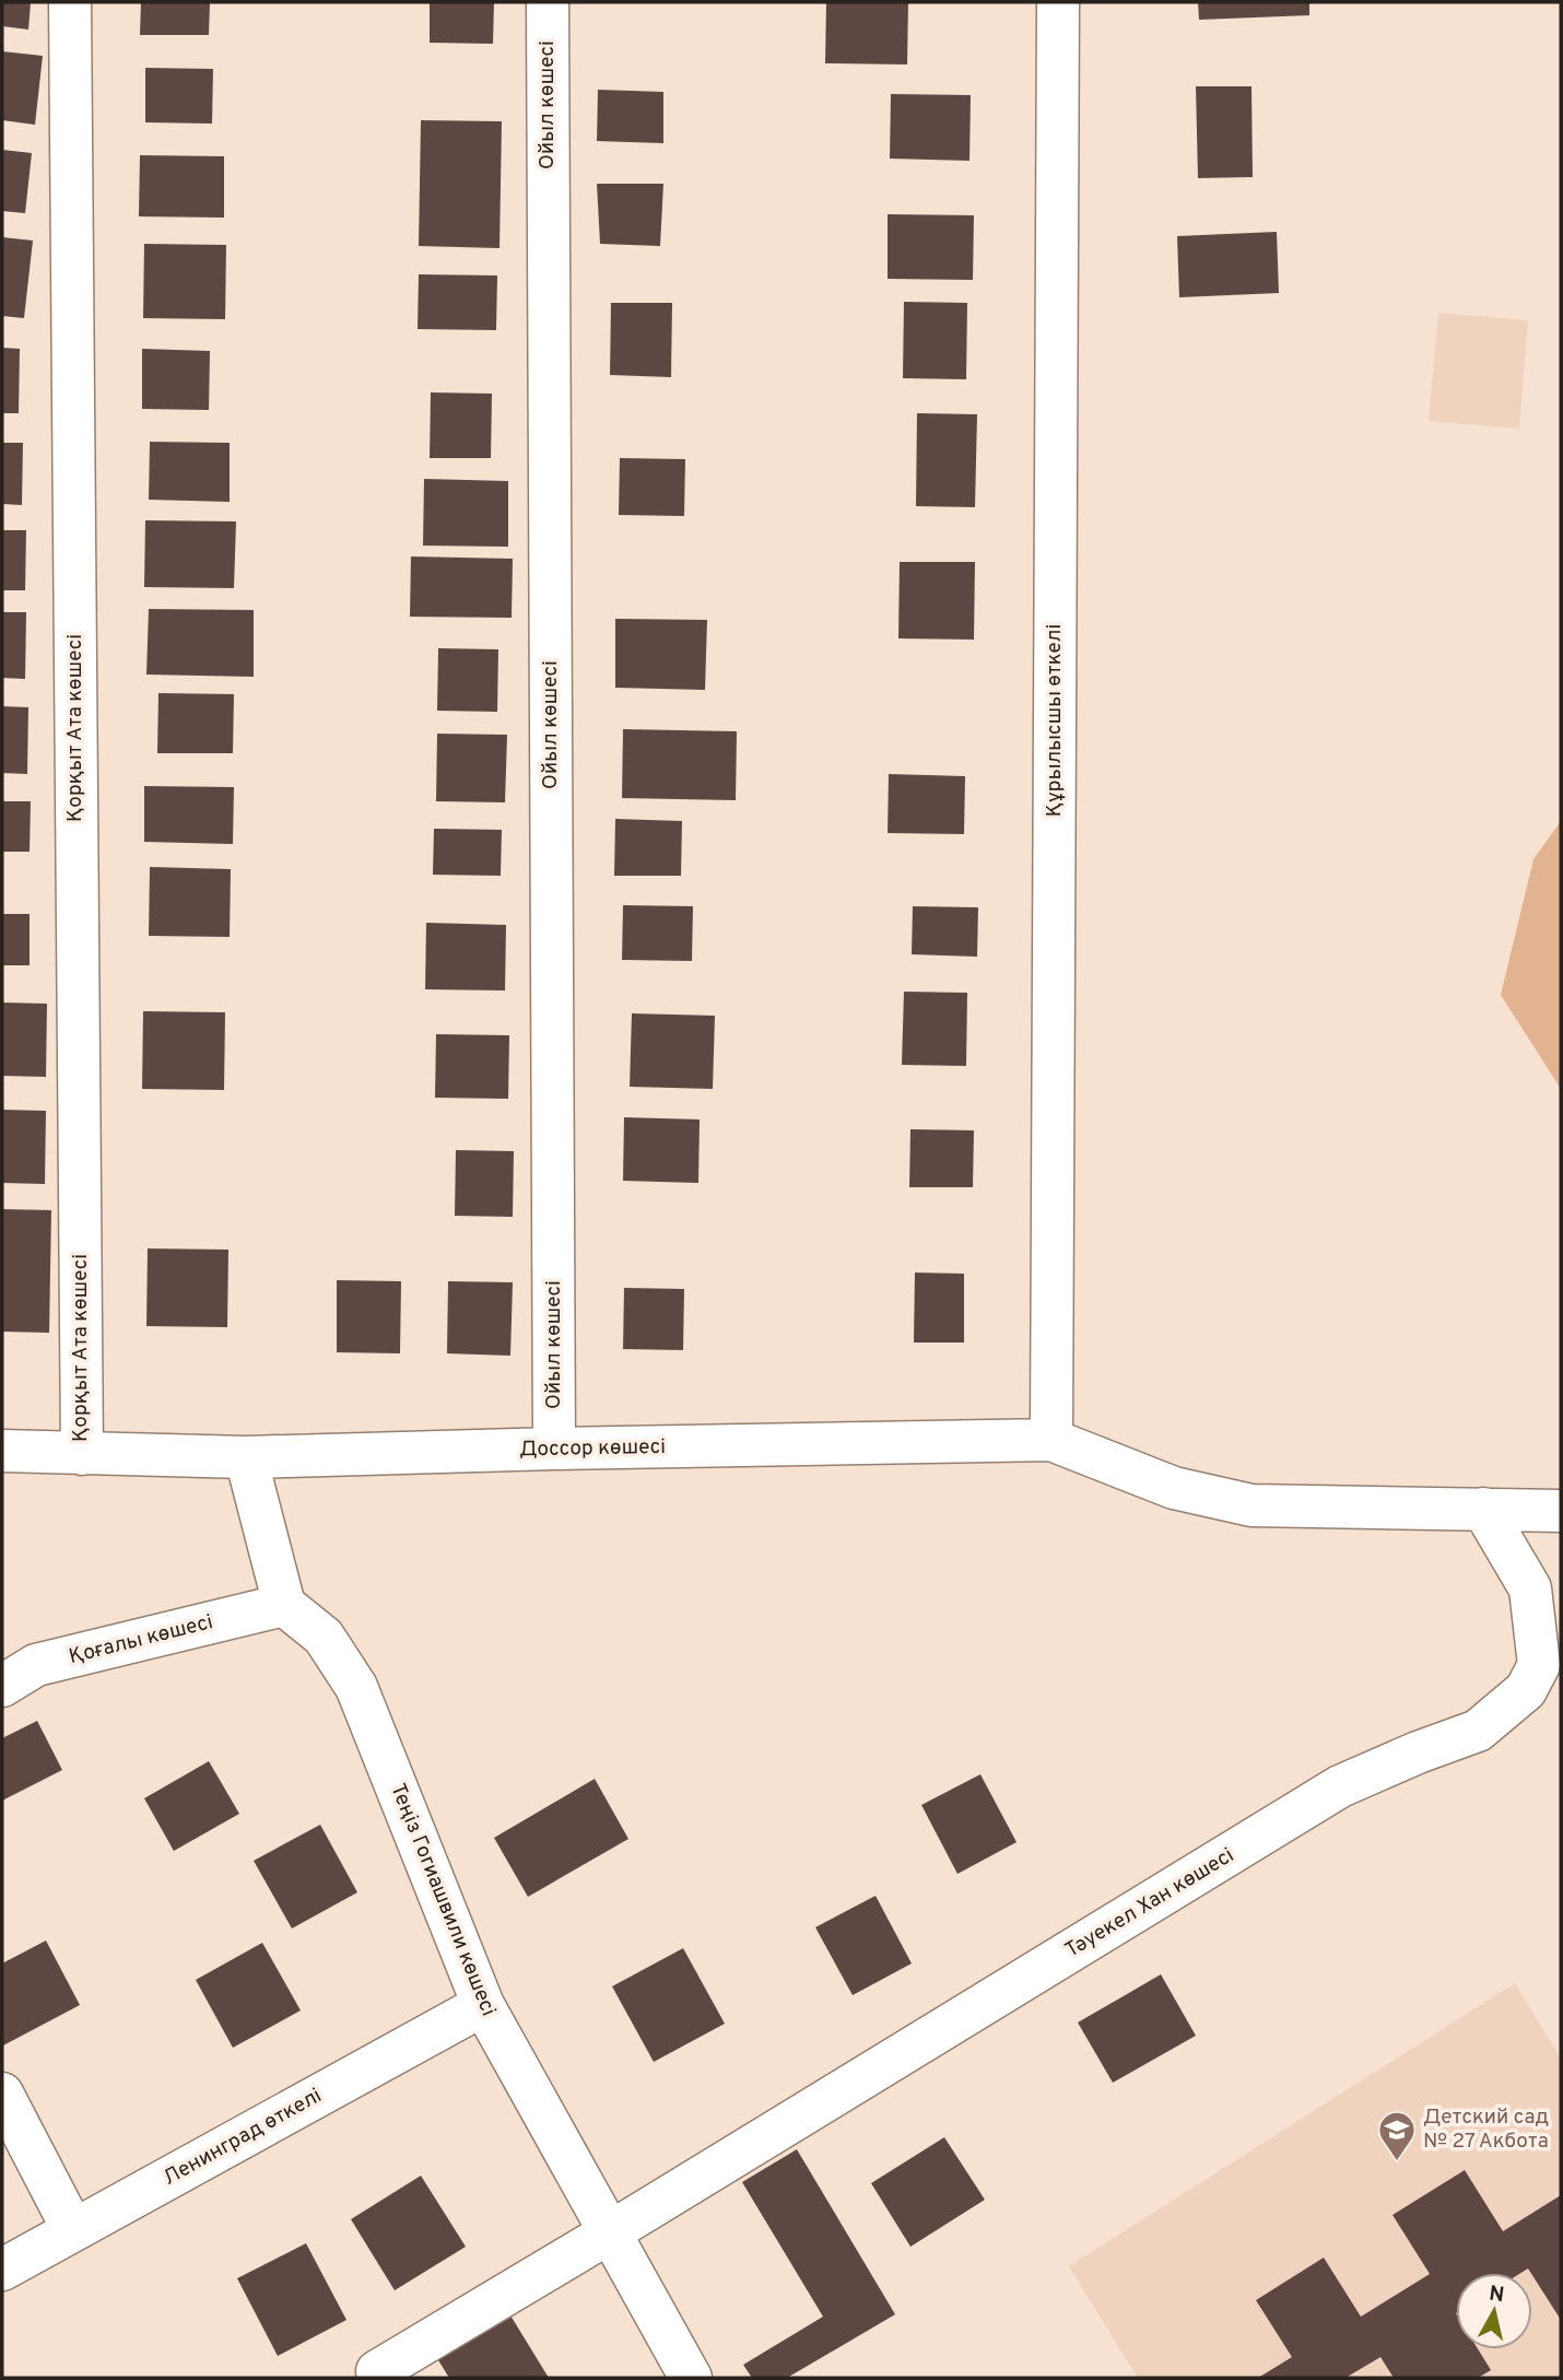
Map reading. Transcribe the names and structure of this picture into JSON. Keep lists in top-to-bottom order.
{
  "streets": {
    "street": [
      "Ойыл көшесі",
      "Құрылысшы өткелі",
      "Қорқыт Ата көшесi",
      "Доссор көшесі",
      "Қоғалы көшесі",
      "Теңіз Гогиашвили көшесі",
      "Тәуекел Хан көшесі",
      "Ленинград өткелі"
    ]
  },
  "crossings": [
    ["Ойыл көшесі", "Доссор көшесі"],
    ["Құрылысшы өткелі", "Доссор көшесі"],
    ["Қорқыт Ата көшесi", "Доссор көшесі"],
    ["Доссор көшесі", "Тәуекел Хан көшесі"],
    ["Қоғалы көшесі", "Теңіз Гогиашвили көшесі"],
    ["Теңіз Гогиашвили көшесі", "Тәуекел Хан көшесі"],
    ["Теңіз Гогиашвили көшесі", "Ленинград өткелі"]
  ],
  "places": {
    "school or university": ["Детский сад № 27 Акбота"]
  },
  "north": "top"
}
